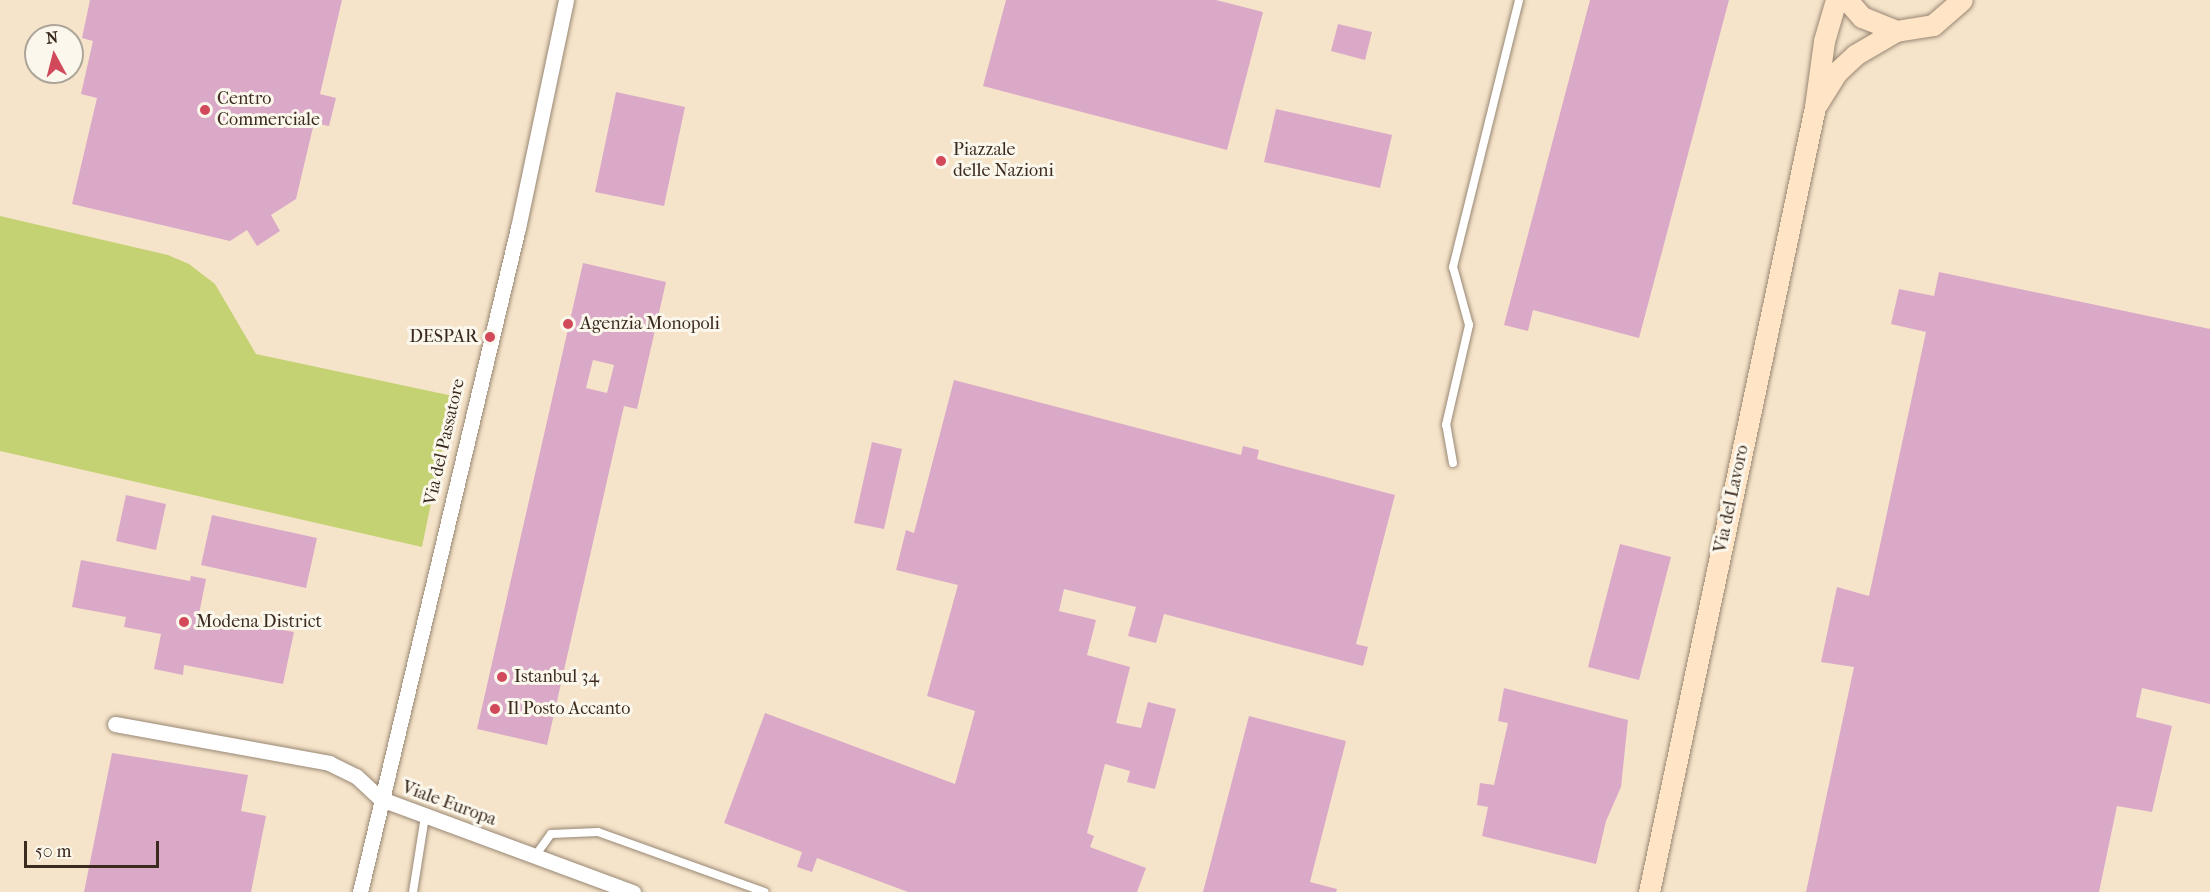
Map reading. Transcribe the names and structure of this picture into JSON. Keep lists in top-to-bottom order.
{
  "streets": {
    "main road": ["Via del Lavoro"],
    "street": ["Via del Passatore", "Viale Europa"]
  },
  "crossings": [
    ["Via del Passatore", "Viale Europa"]
  ],
  "places": [
    "Centro Commerciale",
    "Piazzale delle Nazioni",
    "Agenzia Monopoli",
    "DESPAR",
    "Modena District",
    "Istanbul 34",
    "Il Posto Accanto"
  ],
  "scale_bar": "50 m",
  "north": "top"
}
